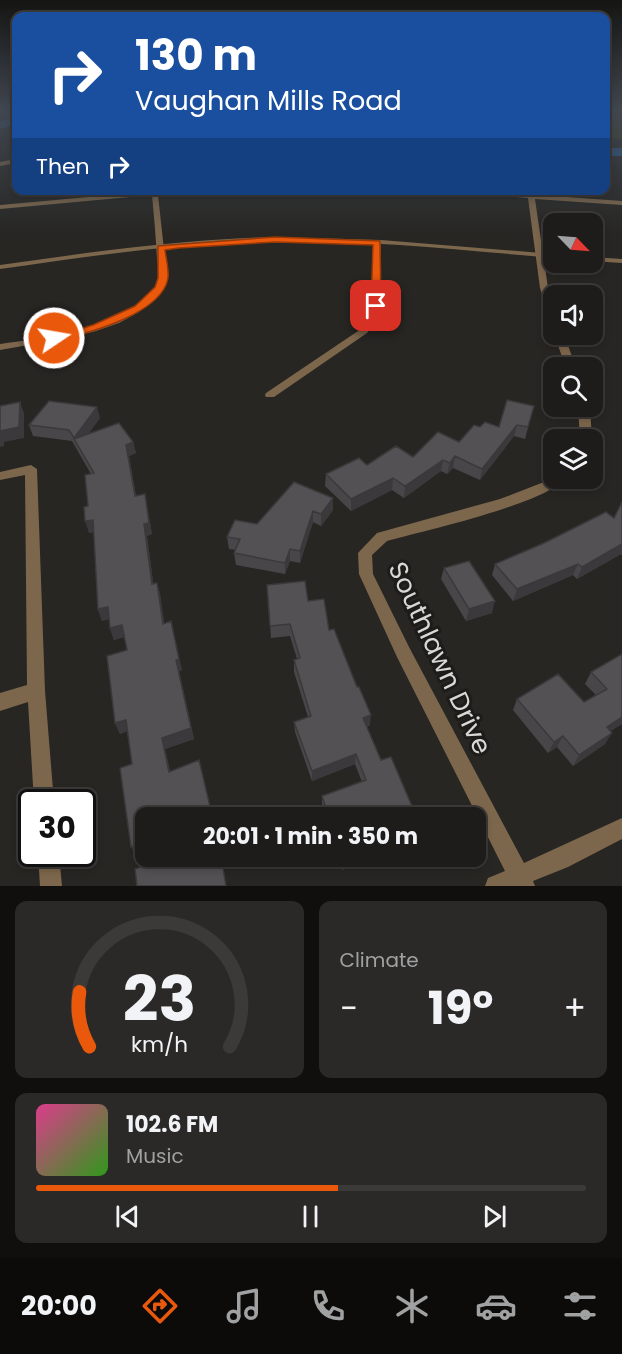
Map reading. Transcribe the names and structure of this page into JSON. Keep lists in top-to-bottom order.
{
  "streets": {
    "street": ["Southlawn Drive"]
  },
  "north": "bottom right",
  "page": {
    "turn": ["130 m", "Vaughan Mills Road"],
    "then": "Then",
    "limit": "30",
    "trip": "20:01 · 1 min · 350 m",
    "tile": "Climate",
    "heat": ["−", "19°", "+"],
    "song": ["102.6 FM", "Music"],
    "tabs": "20:00",
    "gauge": ["23", "km/h"]
  }
}
